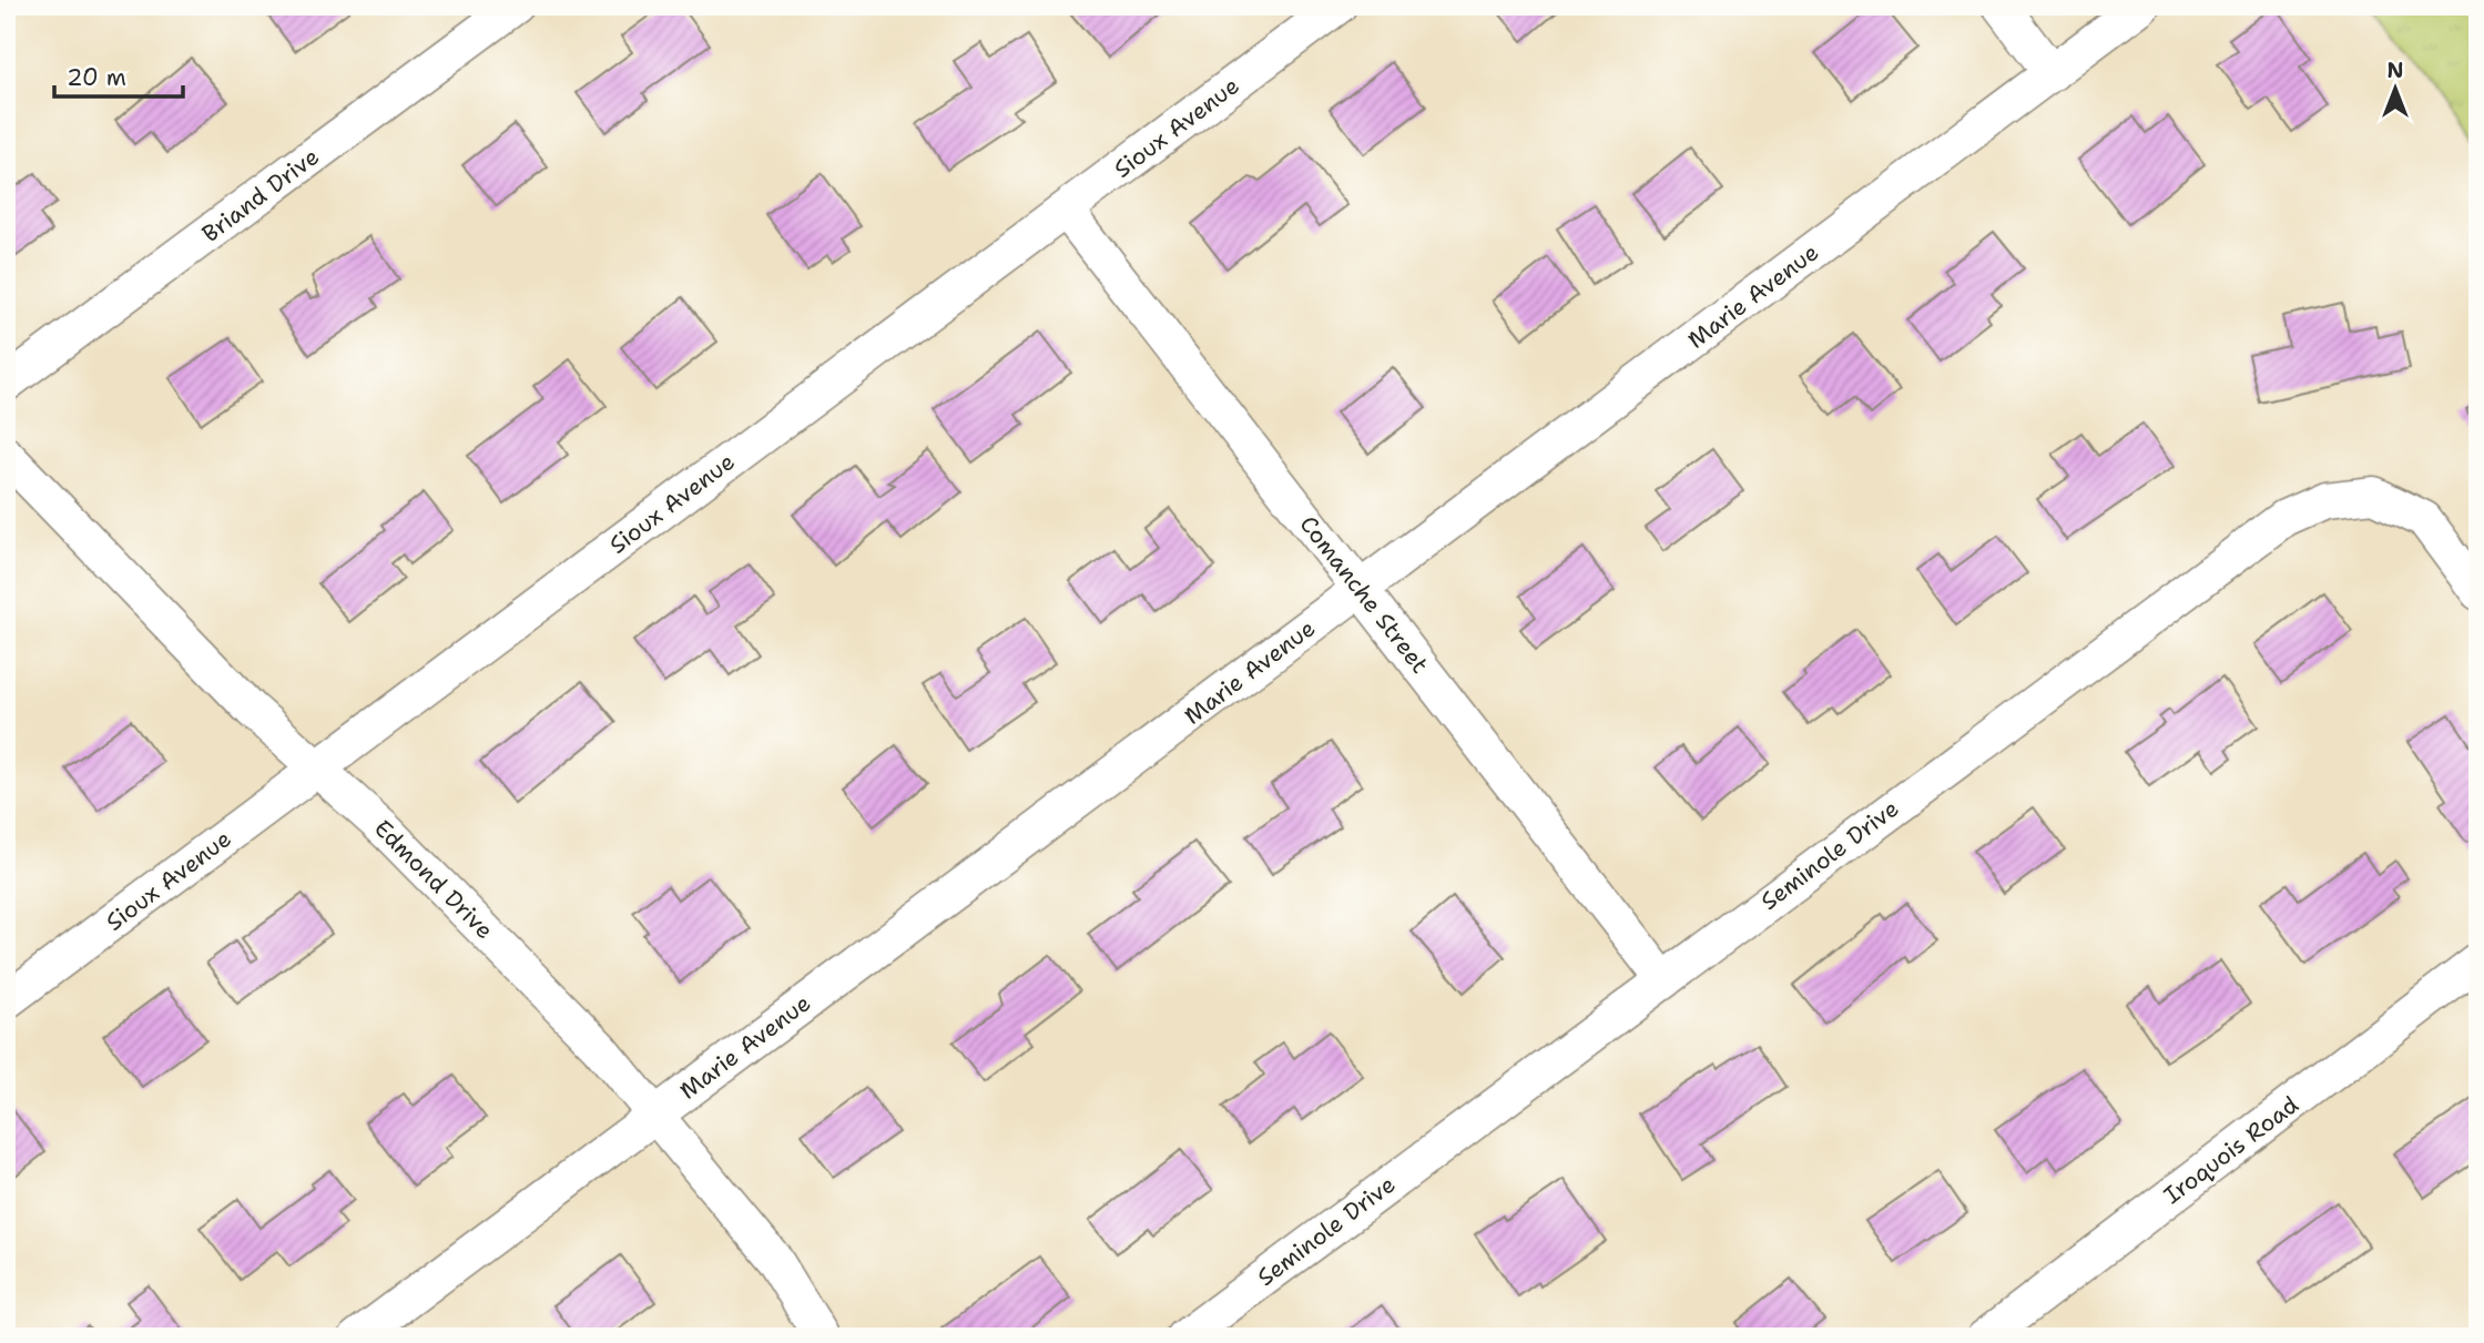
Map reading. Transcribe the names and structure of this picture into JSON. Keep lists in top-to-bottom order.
{
  "streets": {
    "street": [
      "Sioux Avenue",
      "Briand Drive",
      "Marie Avenue",
      "Comanche Street",
      "Seminole Drive",
      "Edmond Drive",
      "Iroquois Road"
    ]
  },
  "crossings": [
    ["Sioux Avenue", "Comanche Street"],
    ["Sioux Avenue", "Edmond Drive"],
    ["Marie Avenue", "Comanche Street"],
    ["Marie Avenue", "Edmond Drive"],
    ["Comanche Street", "Seminole Drive"]
  ],
  "scale_bar": "20 m",
  "north": "top"
}
